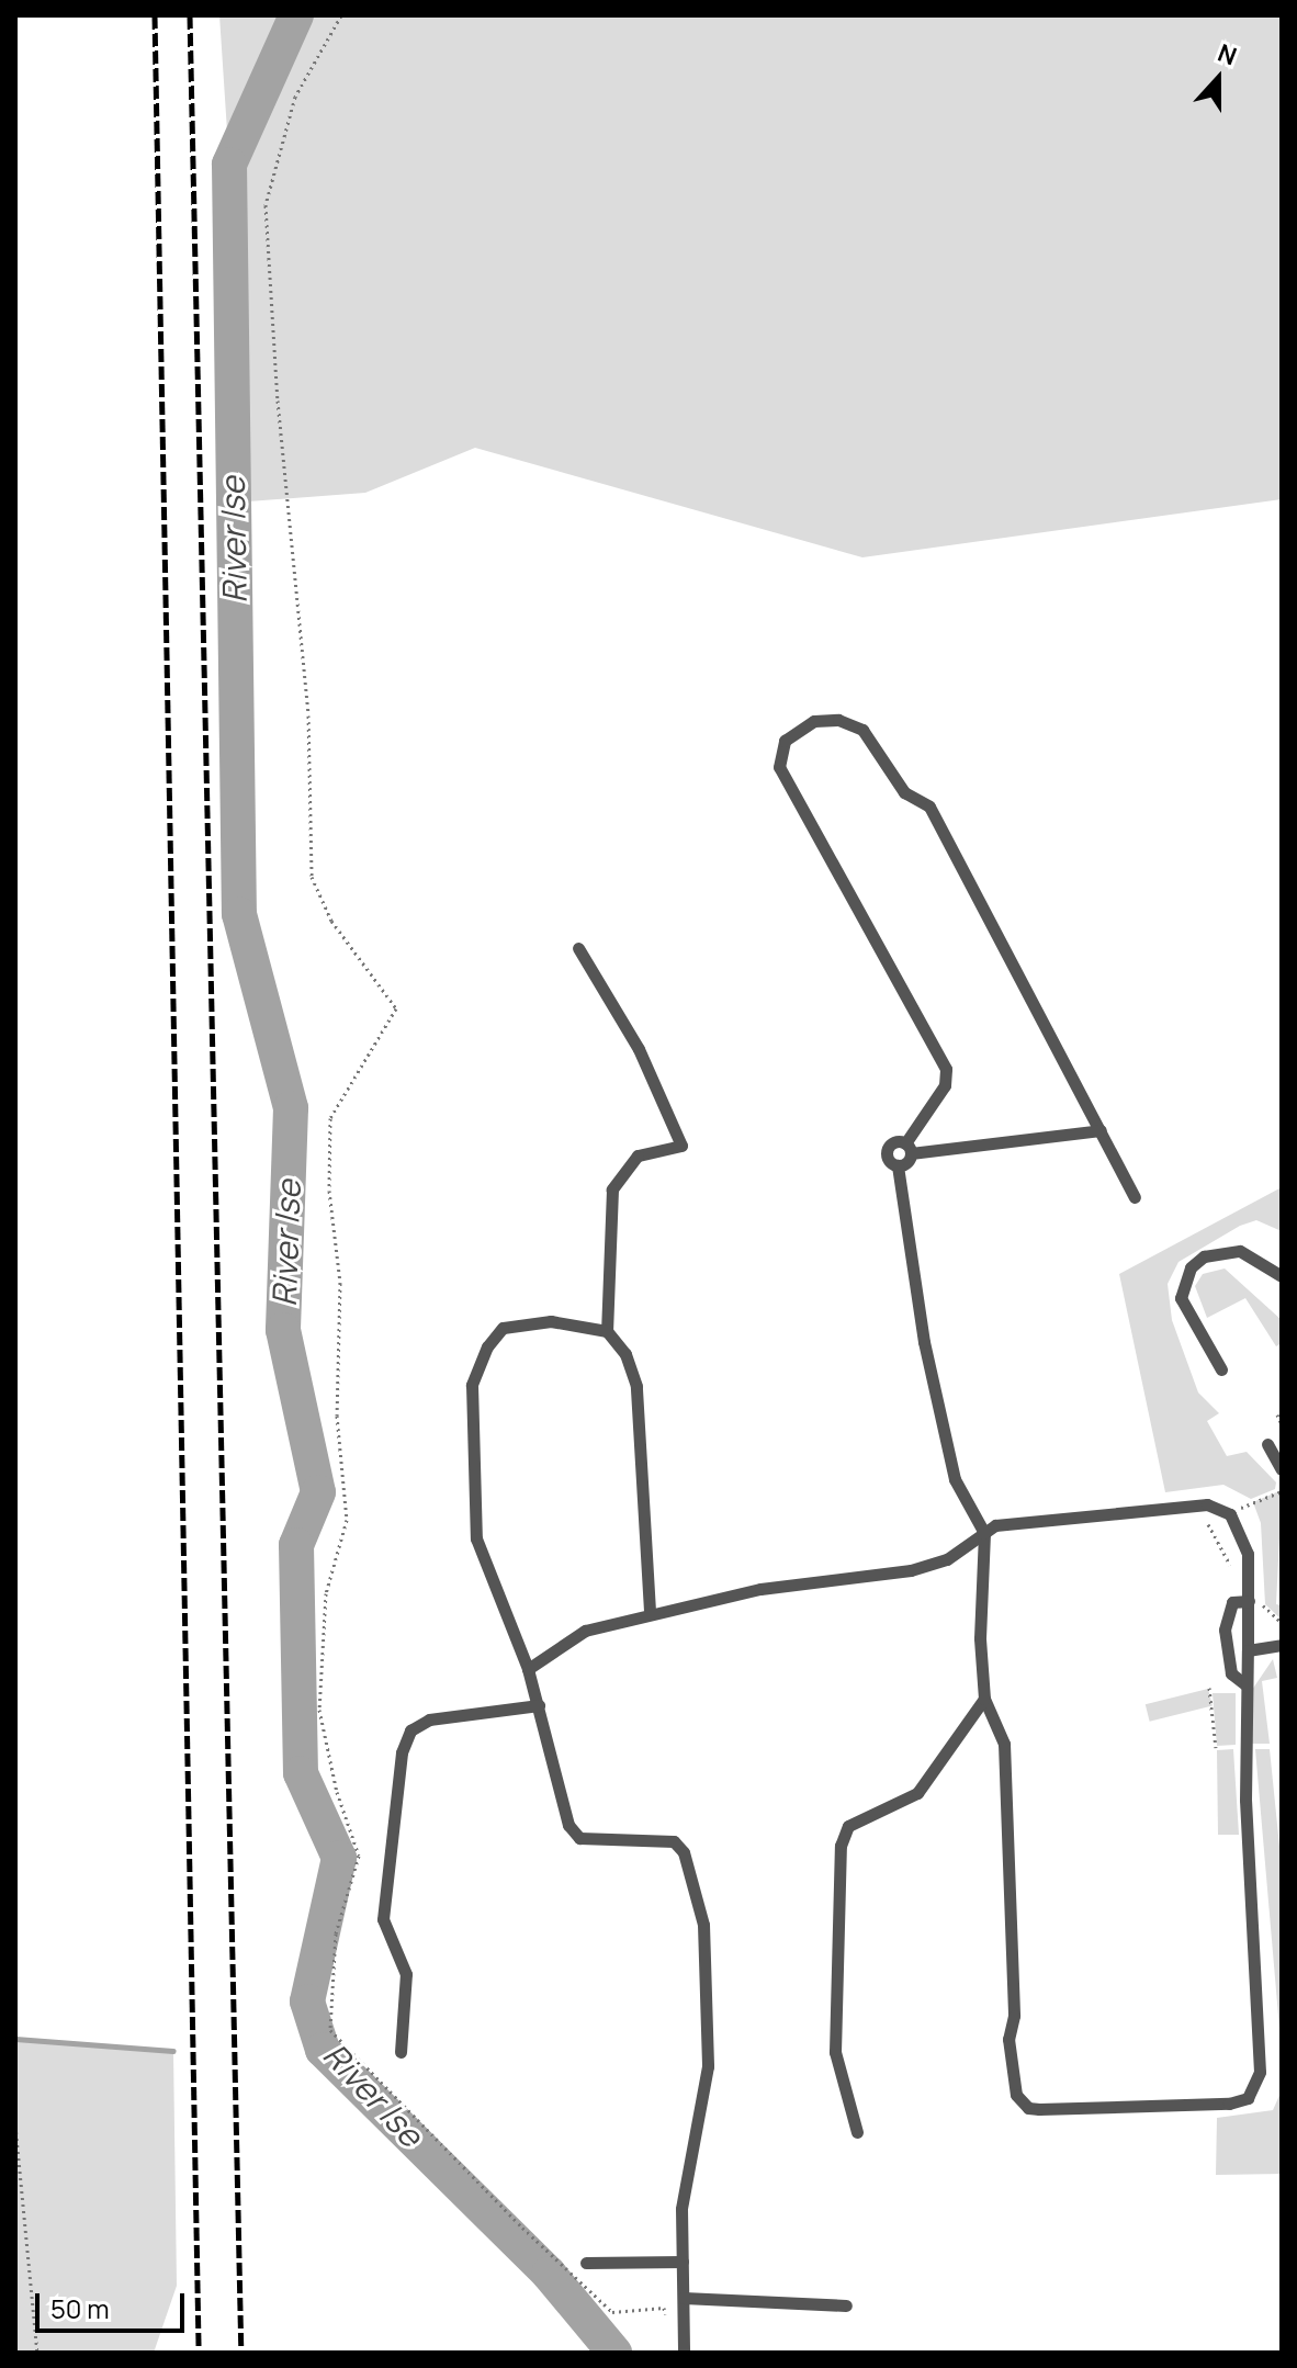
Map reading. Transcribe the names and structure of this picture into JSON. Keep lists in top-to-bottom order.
{
  "water": ["River Ise"],
  "scale_bar": "50 m",
  "north": "top"
}
